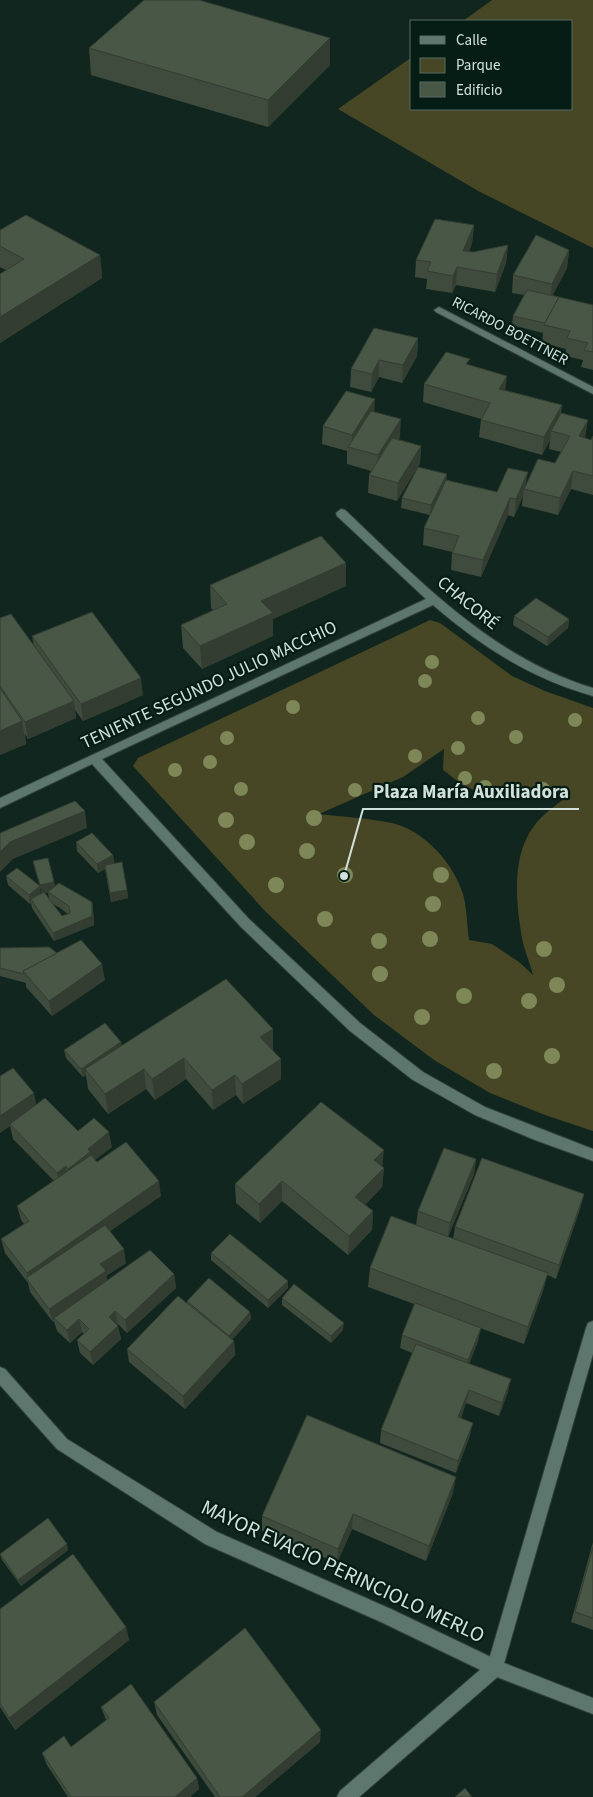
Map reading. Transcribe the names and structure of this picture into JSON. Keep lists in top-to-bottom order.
{
  "streets": {
    "street": [
      "RICARDO BOETTNER",
      "CHACORÉ",
      "TENIENTE SEGUNDO JULIO MACCHIO",
      "MAYOR EVACIO PERINCIOLO MERLO"
    ]
  },
  "crossings": [
    ["CHACORÉ", "TENIENTE SEGUNDO JULIO MACCHIO"]
  ],
  "places": ["Plaza María Auxiliadora"],
  "legend": ["Calle", "Parque", "Edificio"]
}
